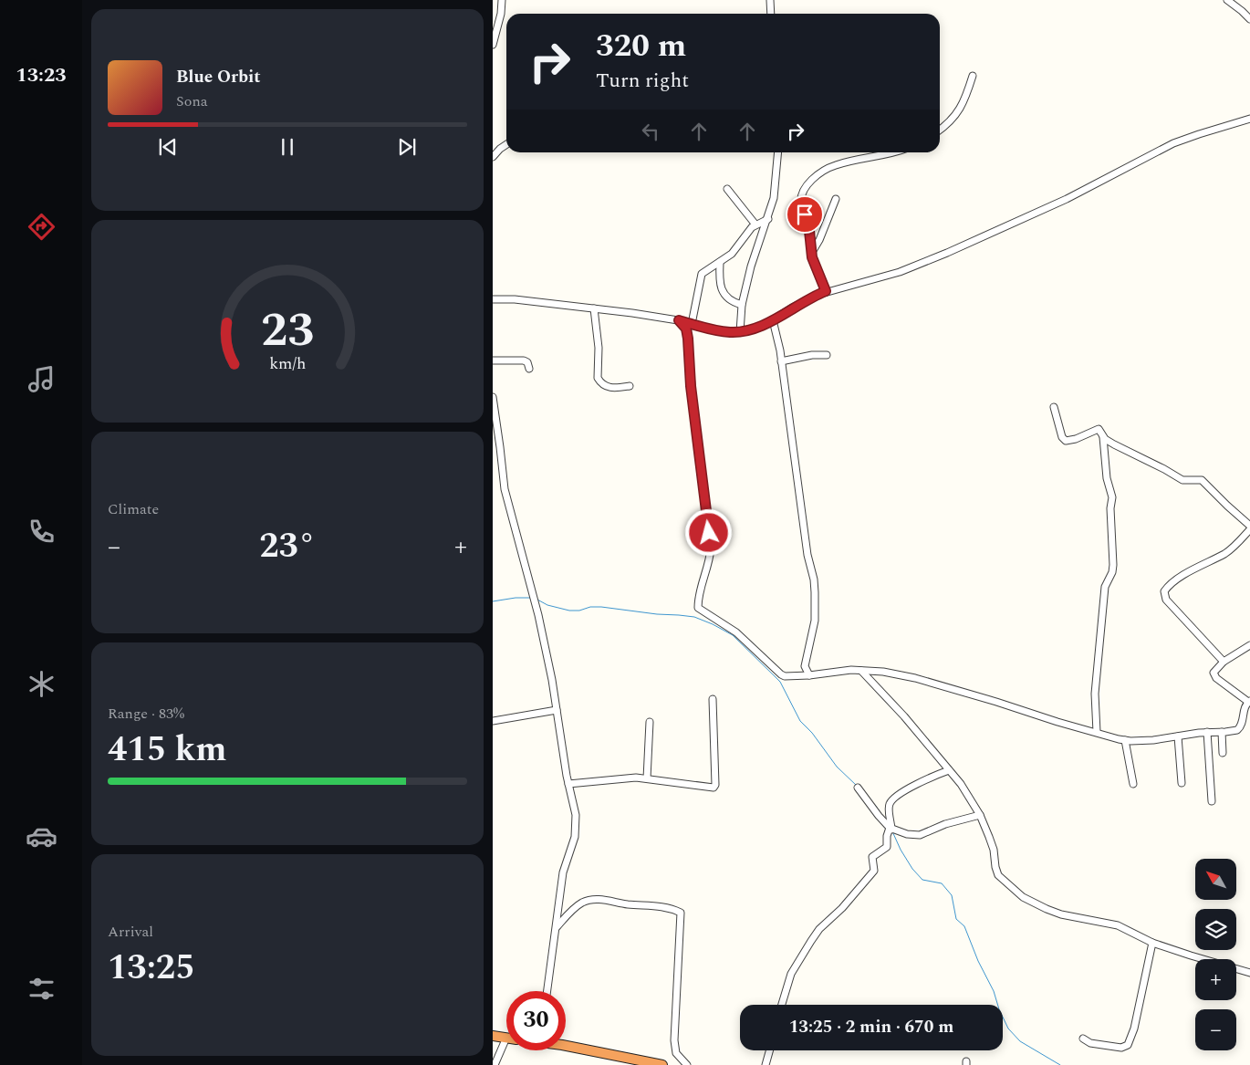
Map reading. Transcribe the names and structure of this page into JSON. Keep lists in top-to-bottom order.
{
  "north": "top left",
  "page": {
    "tabs": "13:23",
    "turn": ["320 m", "Turn right"],
    "song": ["Blue Orbit", "Sona"],
    "tile": [
      "Climate",
      ["Range · 83%", "415 km"],
      ["Arrival", "13:25"]
    ],
    "heat": ["−", "23°", "+"],
    "map_buttons": ["+", "−"],
    "limit": "30",
    "trip": "13:25 · 2 min · 670 m",
    "gauge": ["23", "km/h"]
  }
}
